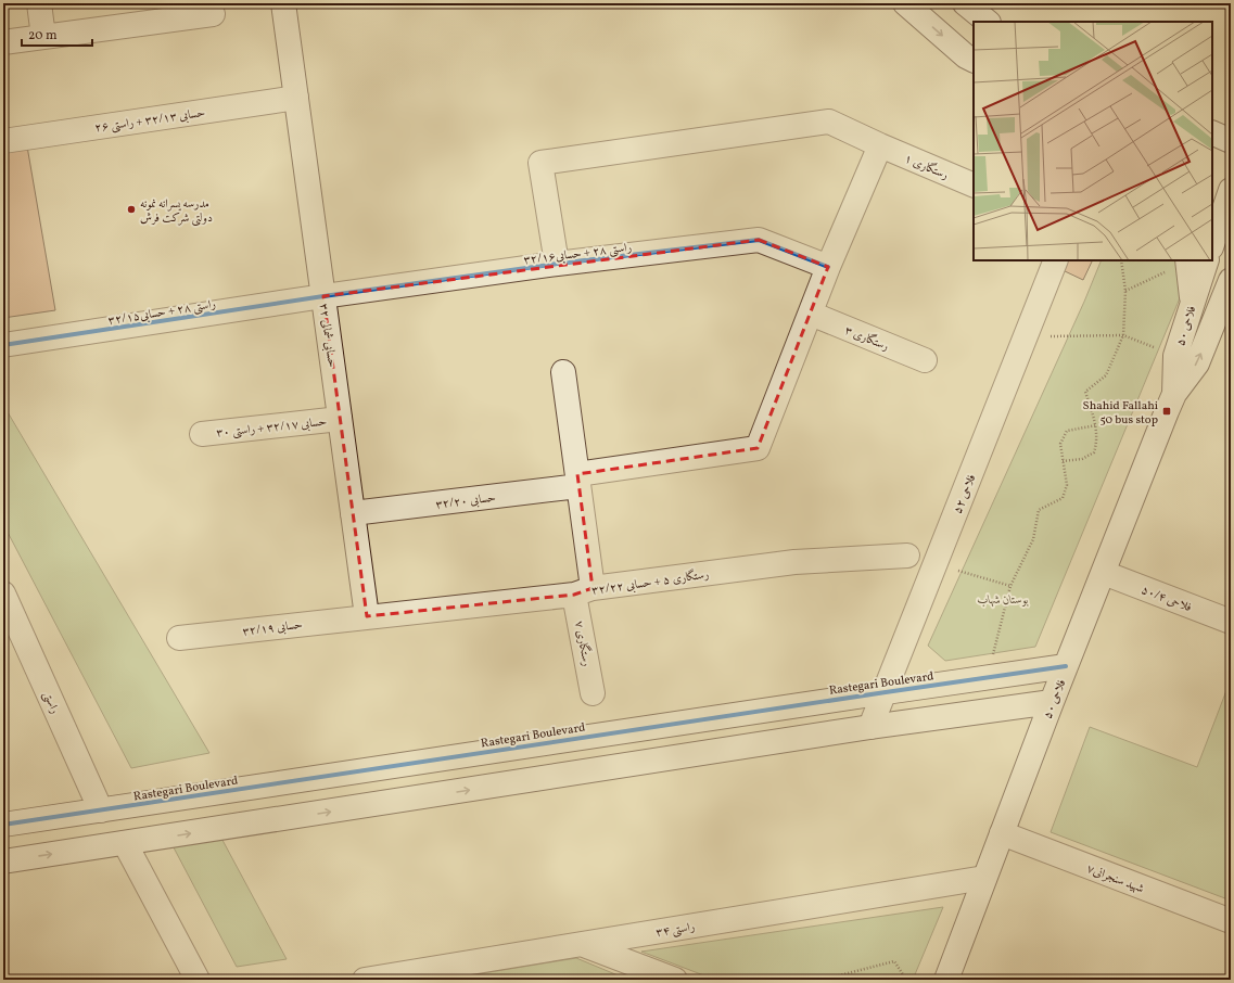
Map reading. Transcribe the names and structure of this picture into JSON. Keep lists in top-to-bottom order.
{
  "streets": {
    "street": [
      "حسابی ۳۲/۱۳ + راستی ۲۶",
      "رستگاری ۱",
      "راستی ۲۸ + حسابی۳۲/۱۶",
      "راستی ۲۸ + حسابی۳۲/۱۵",
      "فلاحی ۵۰",
      "حسابی شمالی ۳۲",
      "رستگاری ۳",
      "حسابی ۳۲/۱۷ + راستی ۳۰",
      "فلاحی ۵۲",
      "حسابی ۳۲/۲۰",
      "رستگاری ۵ + حسابی ۳۲/۲۲",
      "فلاحی ۵۰/۴",
      "حسابی ۳۲/۱۹",
      "رستگاری ۷",
      "Rastegari Boulevard",
      "راستی",
      "شهید سنجرانی۷",
      "راستی ۳۴"
    ]
  },
  "crossings": [
    ["حسابی ۳۲/۱۳ + راستی ۲۶", "حسابی شمالی ۳۲"],
    ["رستگاری ۱", "راستی ۲۸ + حسابی۳۲/۱۶"],
    ["راستی ۲۸ + حسابی۳۲/۱۶", "راستی ۲۸ + حسابی۳۲/۱۵"],
    ["راستی ۲۸ + حسابی۳۲/۱۶", "حسابی شمالی ۳۲"],
    ["راستی ۲۸ + حسابی۳۲/۱۵", "حسابی شمالی ۳۲"],
    ["فلاحی ۵۰", "فلاحی ۵۰/۴"],
    ["فلاحی ۵۰", "Rastegari Boulevard"],
    ["فلاحی ۵۰", "شهید سنجرانی۷"],
    ["فلاحی ۵۰", "راستی ۳۴"],
    ["حسابی شمالی ۳۲", "حسابی ۳۲/۱۷ + راستی ۳۰"],
    ["حسابی شمالی ۳۲", "حسابی ۳۲/۲۰"],
    ["حسابی شمالی ۳۲", "رستگاری ۵ + حسابی ۳۲/۲۲"],
    ["حسابی شمالی ۳۲", "حسابی ۳۲/۱۹"],
    ["رستگاری ۳", "حسابی ۳۲/۲۰"],
    ["فلاحی ۵۲", "Rastegari Boulevard"],
    ["حسابی ۳۲/۲۰", "رستگاری ۷"],
    ["رستگاری ۵ + حسابی ۳۲/۲۲", "حسابی ۳۲/۱۹"],
    ["رستگاری ۵ + حسابی ۳۲/۲۲", "رستگاری ۷"],
    ["Rastegari Boulevard", "راستی"]
  ],
  "parks": ["بوستان شهاب"],
  "places": {
    "other": ["مدرسه پسرانه نمونه دولتی شرکت فرش"],
    "transit": ["Shahid Fallahi 50 bus stop"]
  },
  "scale_bar": "20 m"
}
